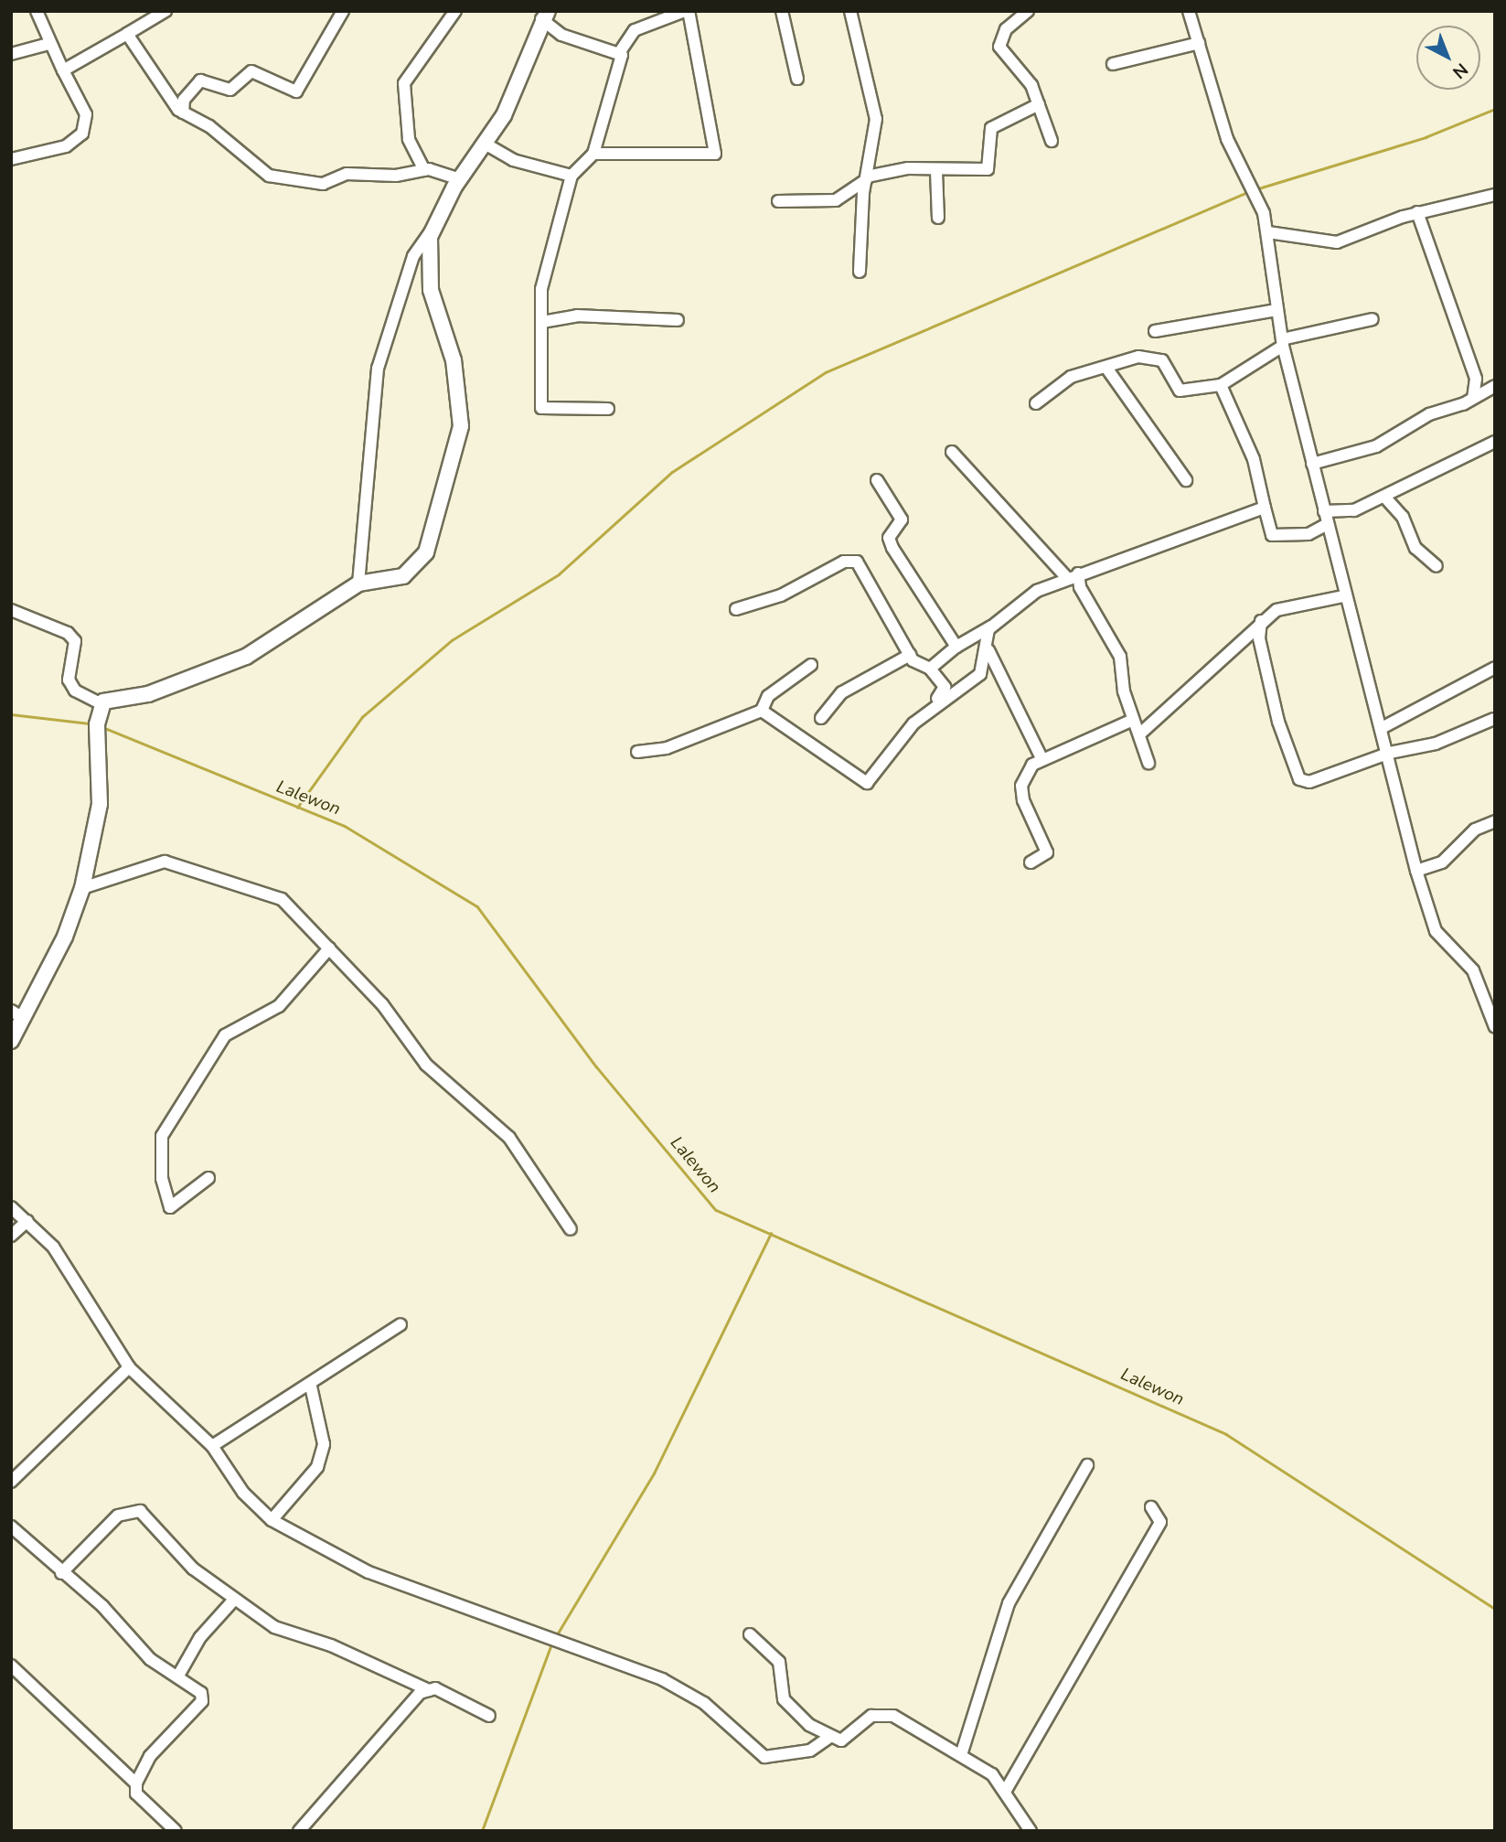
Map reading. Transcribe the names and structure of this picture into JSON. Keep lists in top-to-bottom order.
{
  "water": ["Lalewon"],
  "north": "bottom right"
}
